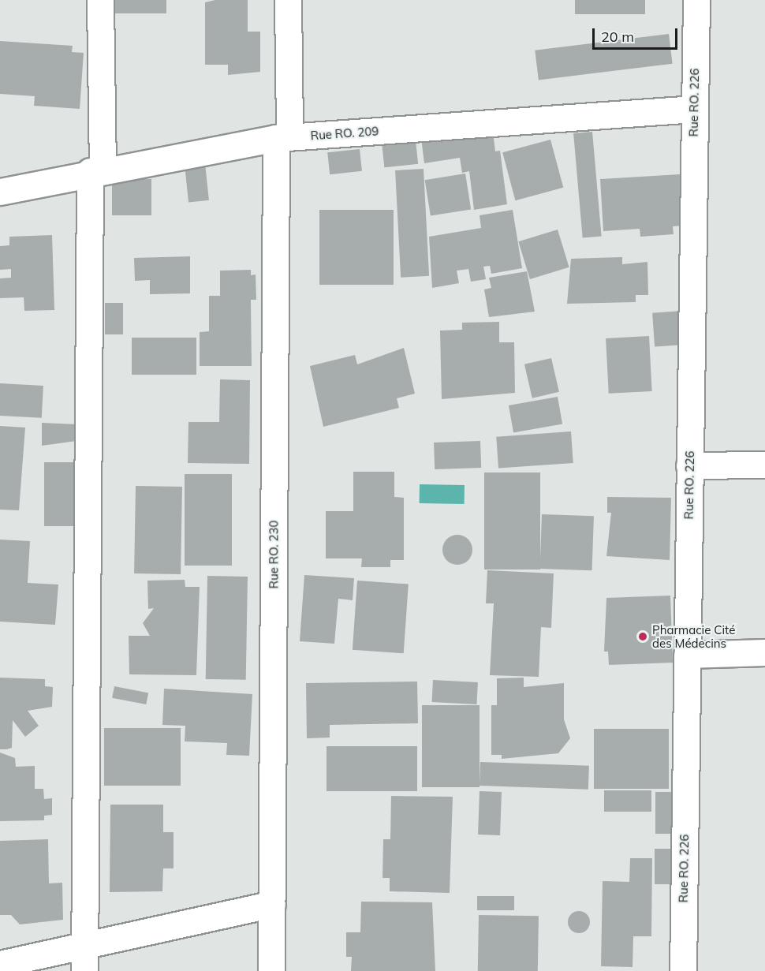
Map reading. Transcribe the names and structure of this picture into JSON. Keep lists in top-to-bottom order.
{
  "streets": {
    "street": ["Rue RO. 226", "Rue RO. 209", "Rue RO. 230"]
  },
  "crossings": [
    ["Rue RO. 226", "Rue RO. 209"],
    ["Rue RO. 209", "Rue RO. 230"]
  ],
  "places": ["Pharmacie Cité des Médecins"],
  "scale_bar": "20 m"
}
